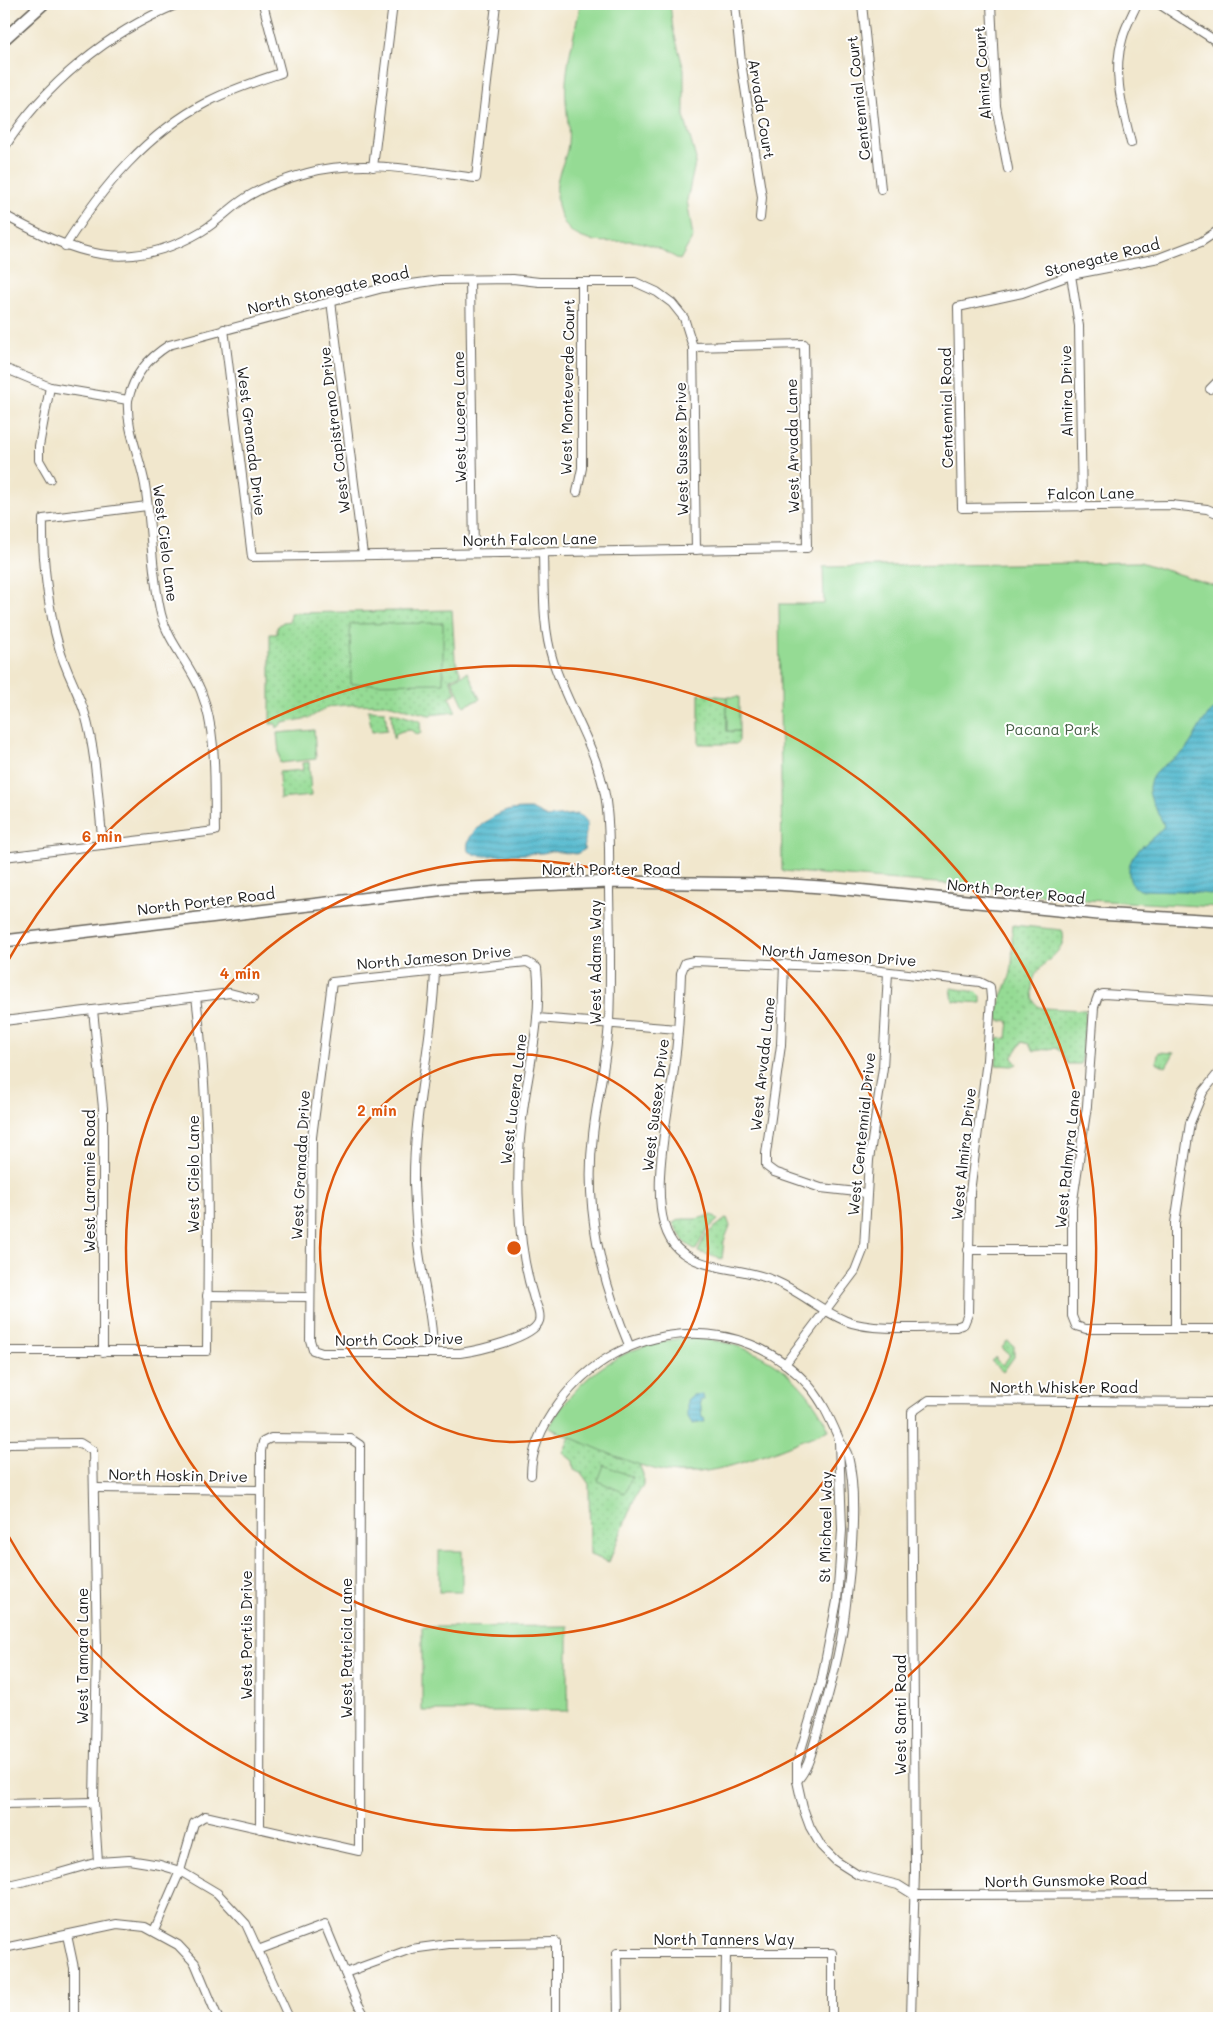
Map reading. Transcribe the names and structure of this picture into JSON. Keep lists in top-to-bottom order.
{
  "streets": {
    "street": [
      "Almira Court",
      "Centennial Court",
      "Arvada Court",
      "Stonegate Road",
      "North Stonegate Road",
      "West Monteverde Court",
      "Almira Drive",
      "Centennial Road",
      "West Lucera Lane",
      "West Capistrano Drive",
      "West Granada Drive",
      "West Arvada Lane",
      "West Sussex Drive",
      "Falcon Lane",
      "North Falcon Lane",
      "West Cielo Lane",
      "North Porter Road",
      "North Jameson Drive",
      "West Adams Way",
      "West Centennial Drive",
      "West Almira Drive",
      "West Palmyra Lane",
      "West Laramie Road",
      "North Cook Drive",
      "North Whisker Road",
      "North Hoskin Drive",
      "St Michael Way",
      "West Portis Drive",
      "West Patricia Lane",
      "West Tamara Lane",
      "West Santi Road",
      "North Gunsmoke Road",
      "North Tanners Way"
    ]
  },
  "crossings": [
    ["Stonegate Road", "Almira Drive"],
    ["Stonegate Road", "Centennial Road"],
    ["North Stonegate Road", "West Monteverde Court"],
    ["North Stonegate Road", "West Lucera Lane"],
    ["North Stonegate Road", "West Capistrano Drive"],
    ["North Stonegate Road", "West Granada Drive"],
    ["North Stonegate Road", "West Arvada Lane"],
    ["North Stonegate Road", "West Sussex Drive"],
    ["North Stonegate Road", "West Cielo Lane"],
    ["Almira Drive", "Falcon Lane"],
    ["Centennial Road", "Falcon Lane"],
    ["West Lucera Lane", "North Falcon Lane"],
    ["West Lucera Lane", "North Jameson Drive"],
    ["West Lucera Lane", "North Cook Drive"],
    ["West Capistrano Drive", "North Falcon Lane"],
    ["West Granada Drive", "North Falcon Lane"],
    ["West Granada Drive", "North Jameson Drive"],
    ["West Granada Drive", "North Cook Drive"],
    ["West Arvada Lane", "West Sussex Drive"],
    ["West Arvada Lane", "North Falcon Lane"],
    ["West Arvada Lane", "North Jameson Drive"],
    ["West Arvada Lane", "West Centennial Drive"],
    ["West Sussex Drive", "North Falcon Lane"],
    ["West Sussex Drive", "North Jameson Drive"],
    ["West Sussex Drive", "West Centennial Drive"],
    ["West Sussex Drive", "West Almira Drive"],
    ["North Falcon Lane", "West Adams Way"],
    ["West Cielo Lane", "West Laramie Road"],
    ["North Porter Road", "West Adams Way"],
    ["North Jameson Drive", "West Centennial Drive"],
    ["North Jameson Drive", "West Almira Drive"],
    ["West Centennial Drive", "West Almira Drive"],
    ["West Centennial Drive", "St Michael Way"],
    ["North Whisker Road", "West Santi Road"],
    ["North Hoskin Drive", "West Portis Drive"],
    ["North Hoskin Drive", "West Tamara Lane"],
    ["St Michael Way", "West Santi Road"],
    ["St Michael Way", "North Gunsmoke Road"],
    ["West Portis Drive", "West Patricia Lane"],
    ["West Santi Road", "North Gunsmoke Road"]
  ],
  "parks": ["Pacana Park"],
  "rings": ["6 min", "4 min", "2 min"]
}
